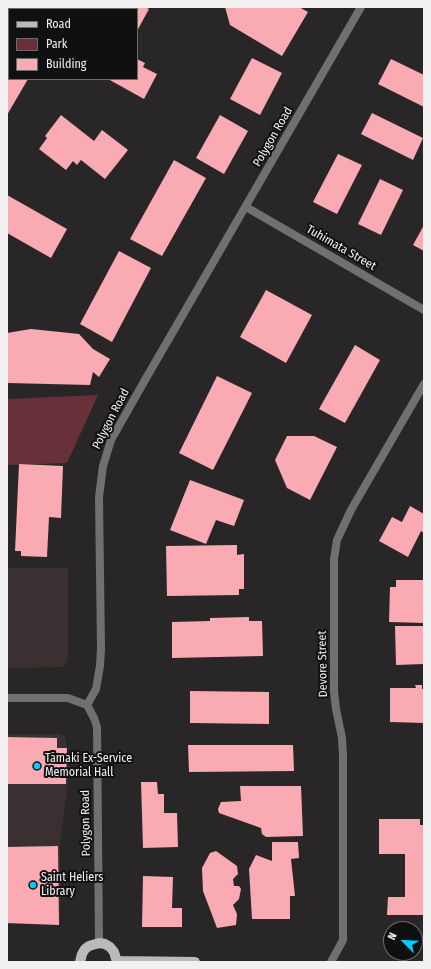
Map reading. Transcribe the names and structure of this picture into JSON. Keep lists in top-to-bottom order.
{
  "streets": {
    "street": ["Polygon Road", "Tuhimata Street", "Devore Street"]
  },
  "crossings": [
    ["Polygon Road", "Tuhimata Street"]
  ],
  "places": ["Tāmaki Ex-Service Memorial Hall", "Saint Heliers Library"],
  "legend": ["Road", "Park", "Building"],
  "north": "top left"
}
